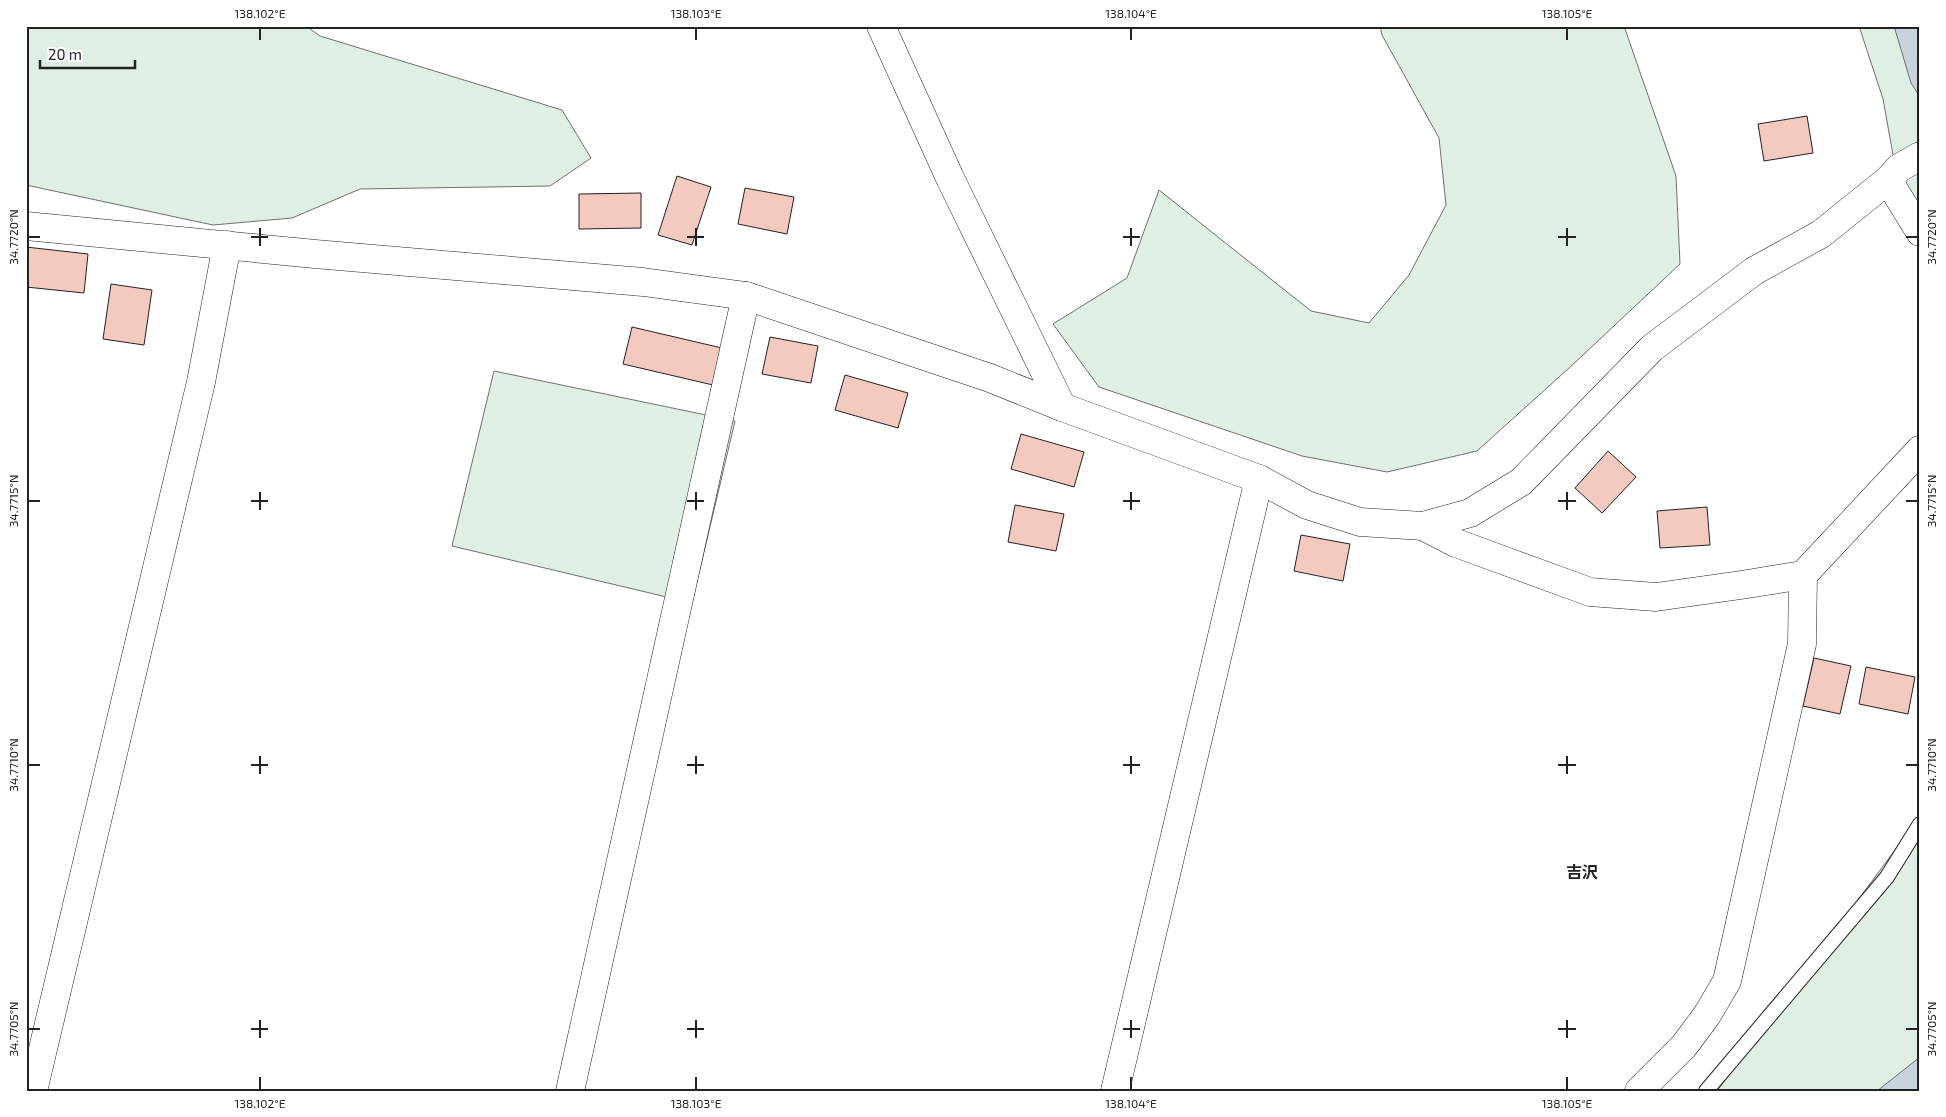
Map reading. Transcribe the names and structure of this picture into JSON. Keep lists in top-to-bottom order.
{
  "districts": ["吉沢"],
  "scale_bar": "20 m",
  "coordinates": [
    "138.102°E",
    "138.103°E",
    "138.104°E",
    "138.105°E",
    "34.7720°N",
    "34.7715°N",
    "34.7710°N",
    "34.7705°N"
  ]
}
